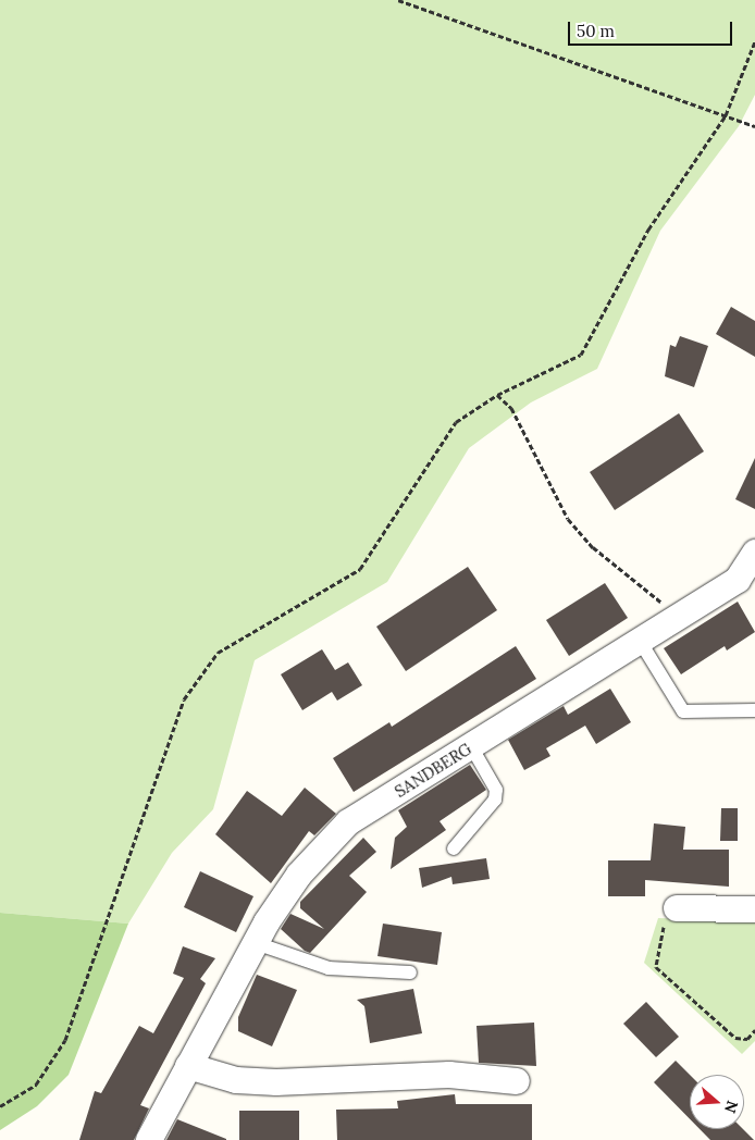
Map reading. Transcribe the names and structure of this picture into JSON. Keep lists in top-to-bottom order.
{
  "streets": {
    "street": ["SANDBERG"]
  },
  "scale_bar": "50 m",
  "north": "right"
}
